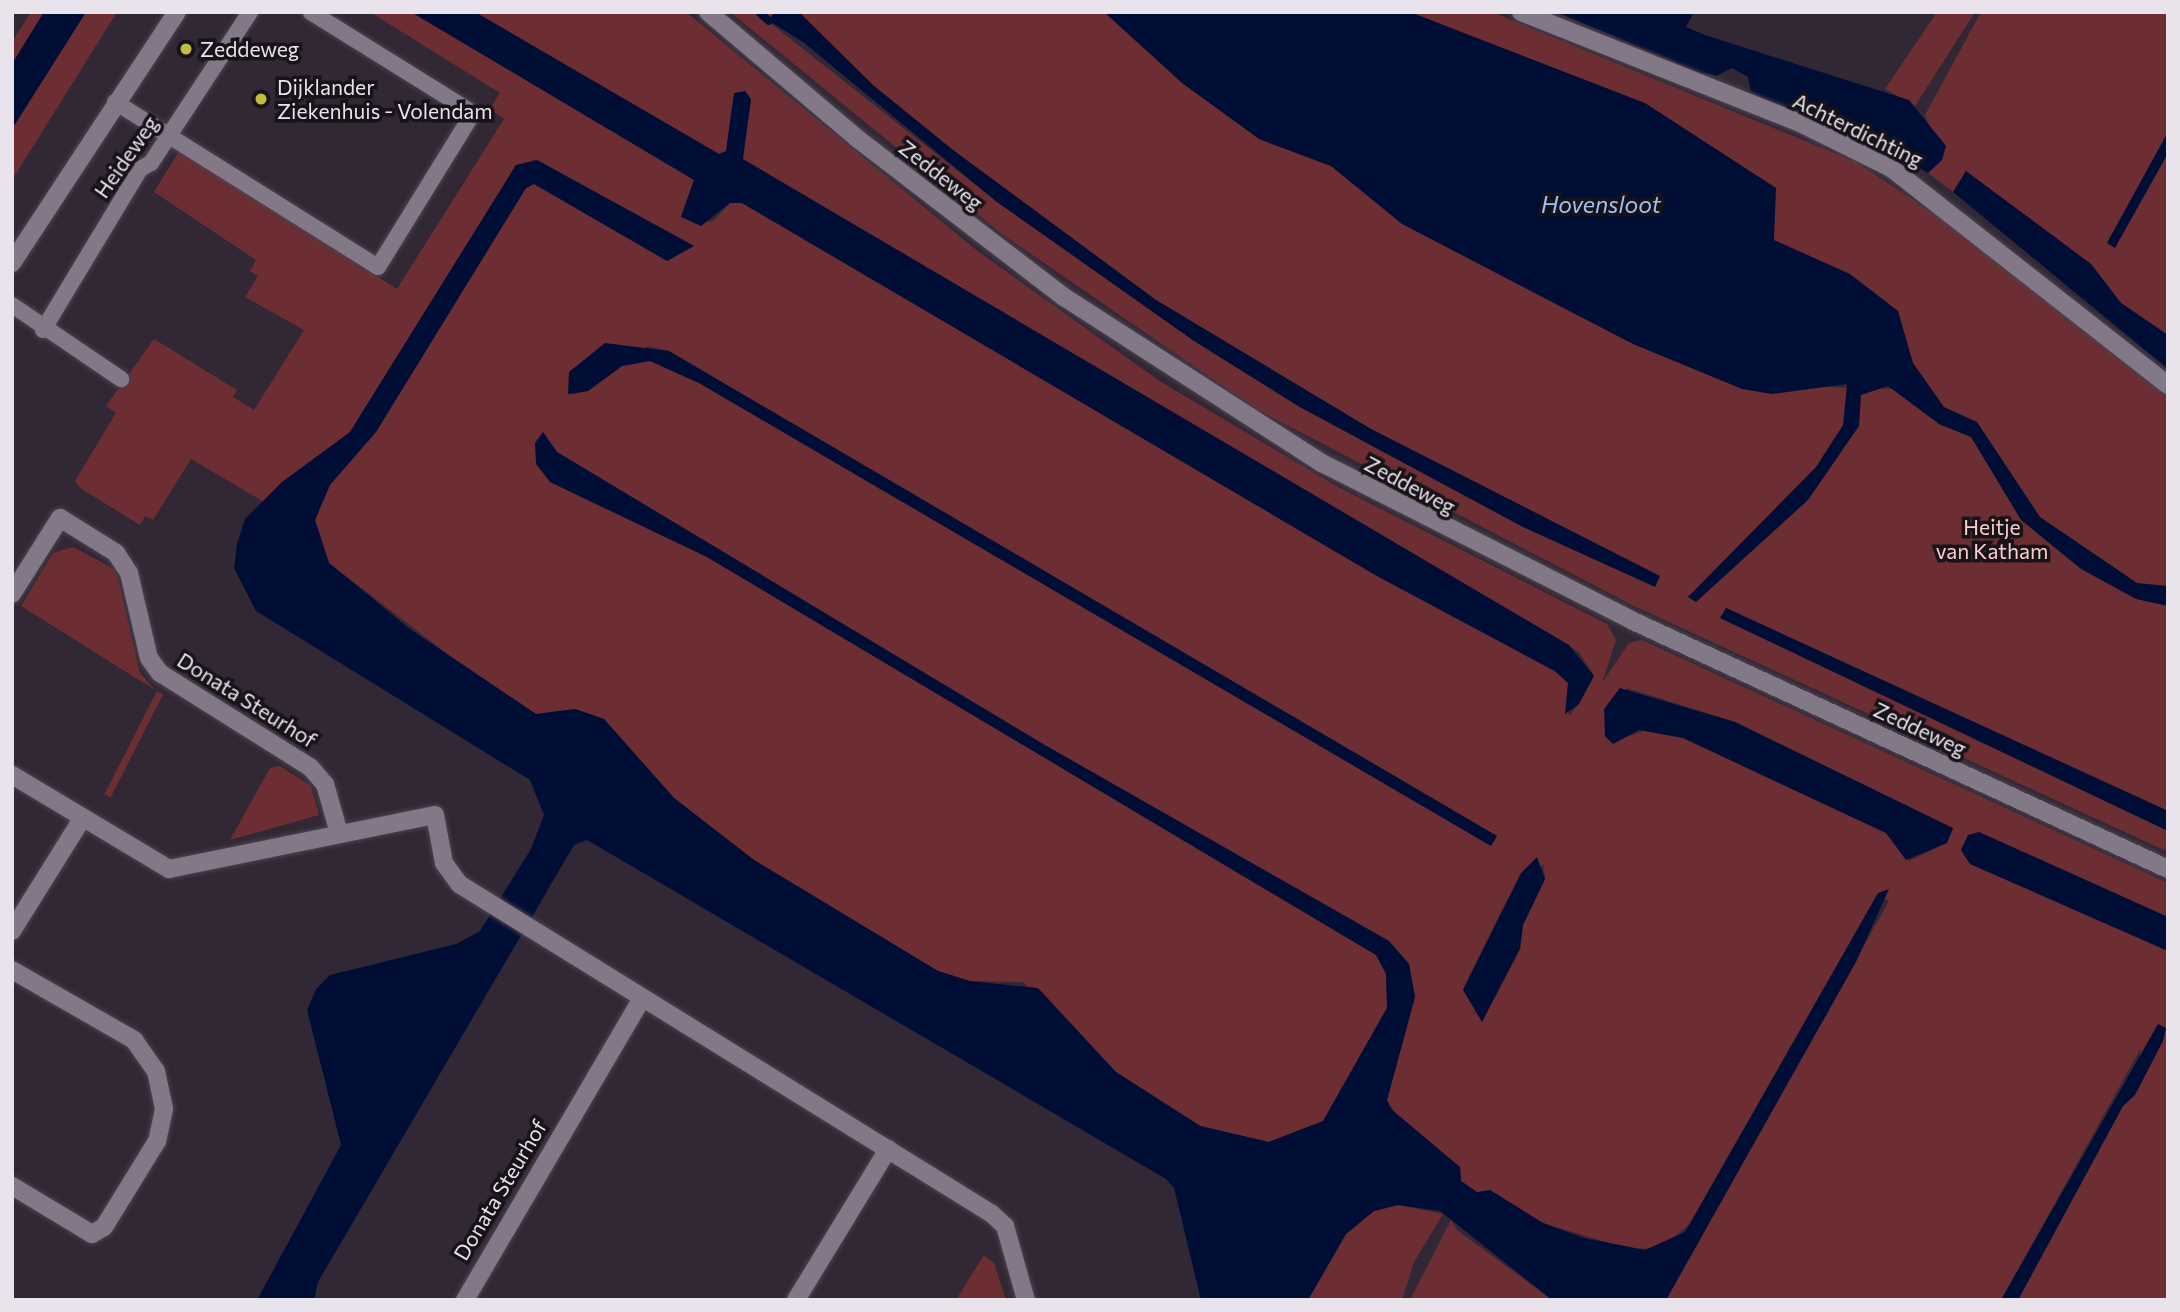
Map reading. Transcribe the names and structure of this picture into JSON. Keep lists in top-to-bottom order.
{
  "streets": {
    "street": [
      "Achterdichting",
      "Heideweg",
      "Zeddeweg",
      "Donata Steurhof"
    ]
  },
  "water": ["Hovensloot"],
  "parks": ["Heitje van Katham"],
  "places": ["Zeddeweg", "Dijklander Ziekenhuis - Volendam"]
}
